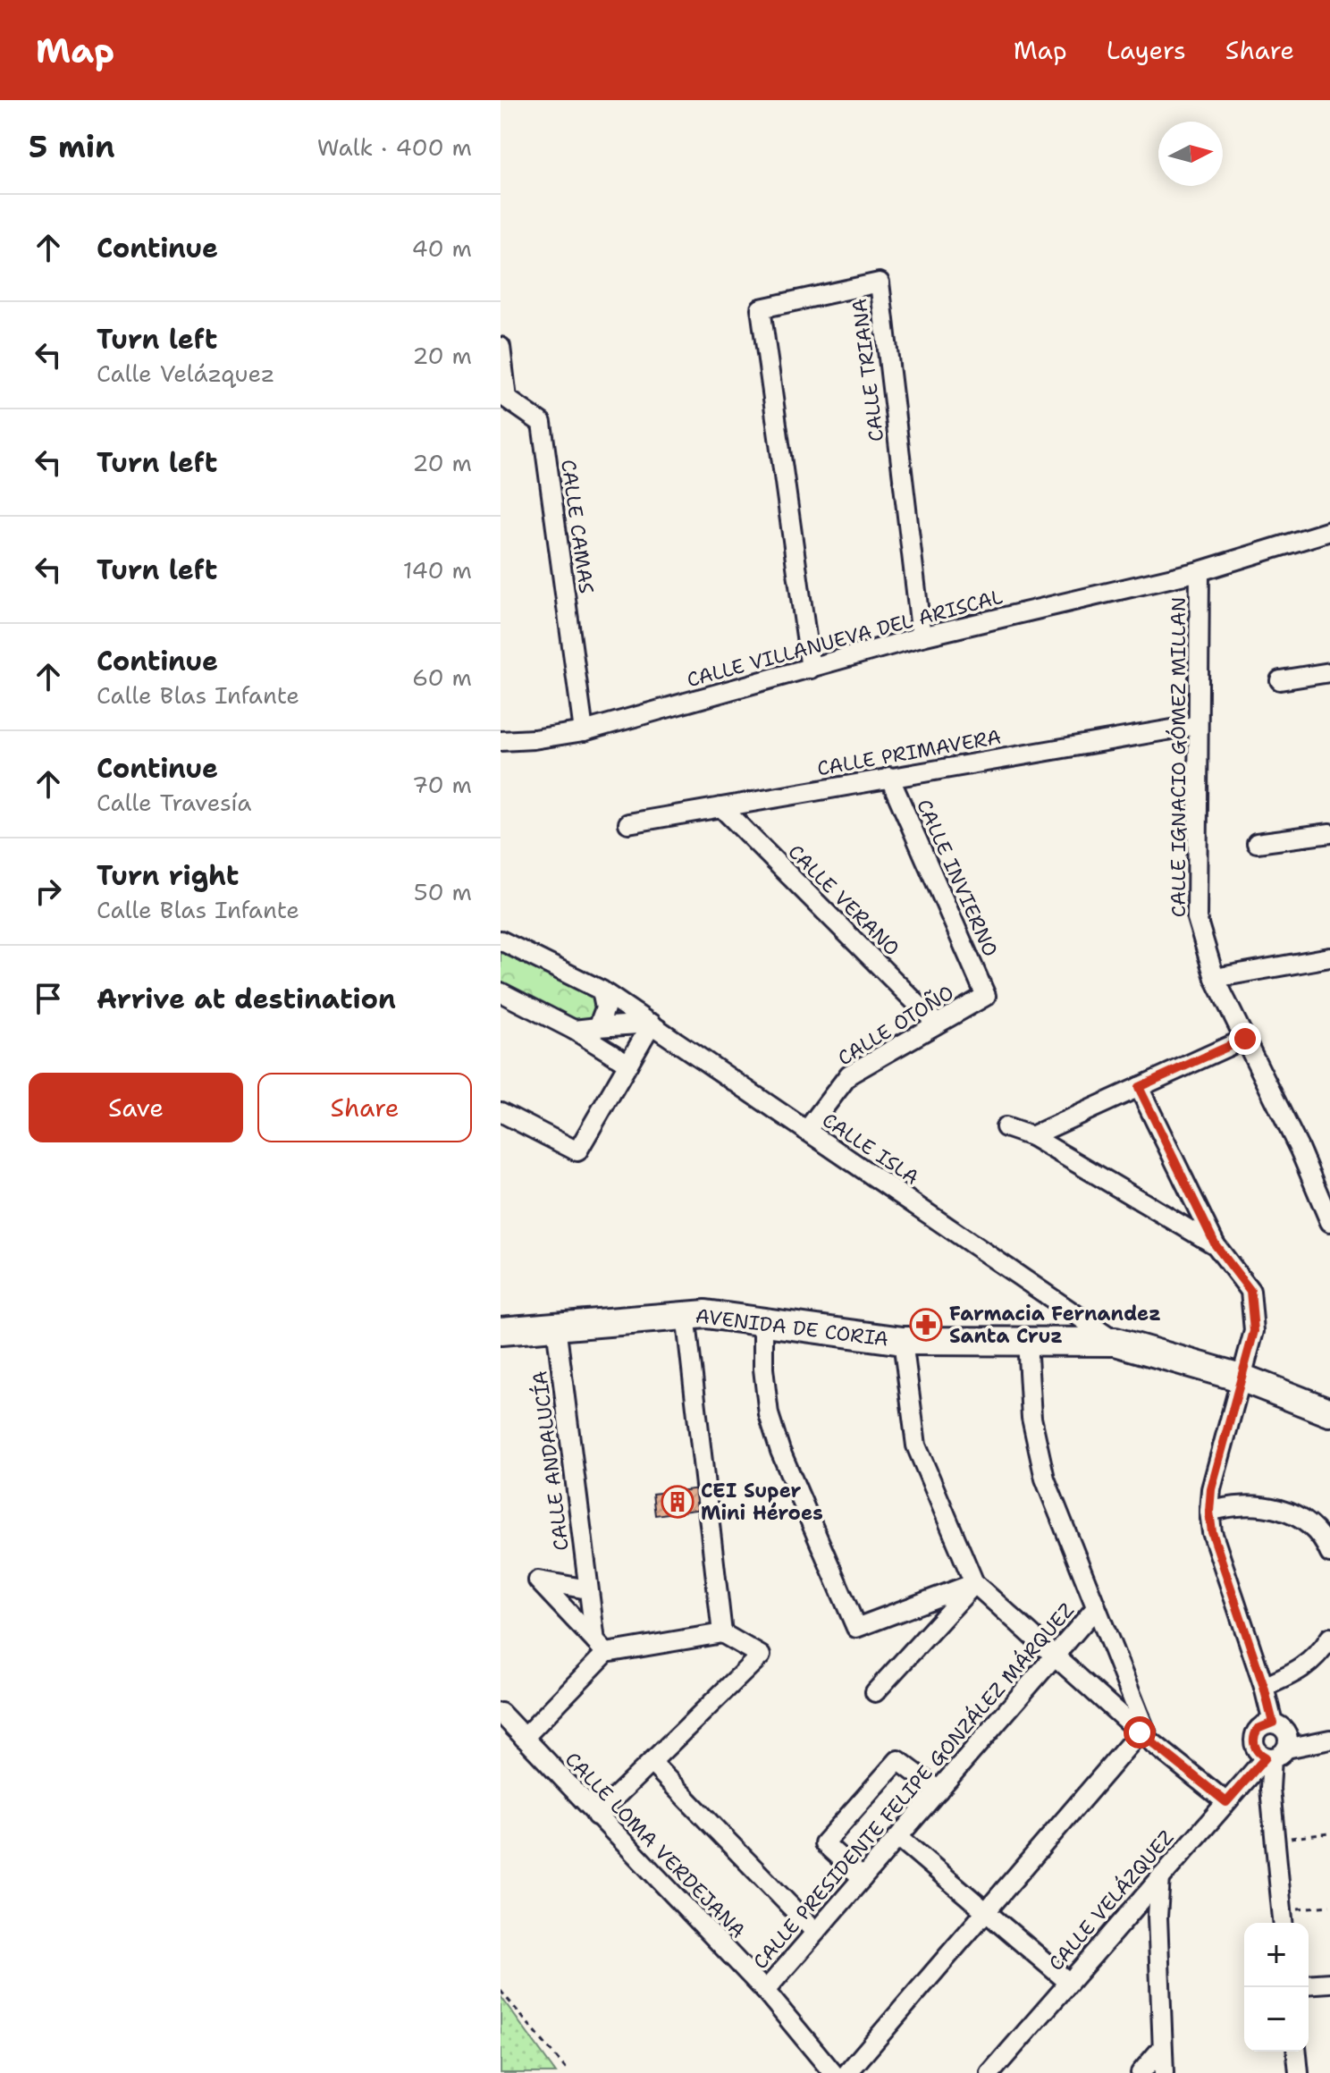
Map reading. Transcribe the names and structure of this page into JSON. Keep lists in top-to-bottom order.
{
  "streets": {
    "main road": ["AVENIDA DE CORIA"],
    "street": [
      "CALLE TRIANA",
      "CALLE CAMAS",
      "CALLE VILLANUEVA DEL ARISCAL",
      "CALLE PRIMAVERA",
      "CALLE IGNACIO GÓMEZ MILLAN",
      "CALLE INVIERNO",
      "CALLE VERANO",
      "CALLE OTOÑO",
      "CALLE ISLA",
      "CALLE ANDALUCÍA",
      "CALLE PRESIDENTE FELIPE GONZÁLEZ MÁRQUEZ",
      "CALLE LOMA VERDEJANA",
      "CALLE VELÁZQUEZ"
    ]
  },
  "crossings": [
    ["CALLE TRIANA", "CALLE VILLANUEVA DEL ARISCAL"],
    ["CALLE CAMAS", "CALLE VILLANUEVA DEL ARISCAL"],
    ["CALLE VILLANUEVA DEL ARISCAL", "CALLE IGNACIO GÓMEZ MILLAN"],
    ["CALLE PRIMAVERA", "CALLE IGNACIO GÓMEZ MILLAN"],
    ["CALLE PRIMAVERA", "CALLE INVIERNO"],
    ["CALLE PRIMAVERA", "CALLE VERANO"],
    ["CALLE INVIERNO", "CALLE OTOÑO"],
    ["CALLE VERANO", "CALLE OTOÑO"],
    ["CALLE OTOÑO", "CALLE ISLA"],
    ["CALLE ISLA", "AVENIDA DE CORIA"],
    ["AVENIDA DE CORIA", "CALLE ANDALUCÍA"],
    ["CALLE PRESIDENTE FELIPE GONZÁLEZ MÁRQUEZ", "CALLE LOMA VERDEJANA"]
  ],
  "places": {
    "pharmacy": ["Farmacia Fernandez Santa Cruz"],
    "building": ["CEI Super Mini Héroes"]
  },
  "north": "right",
  "page": {
    "header": "Map",
    "nav": ["Map", "Layers", "Share"],
    "heading": ["5 min", "Walk · 400 m"],
    "list": [
      ["Continue", "40 m"],
      ["Turn left", "Calle Velázquez", "20 m"],
      ["Turn left", "20 m"],
      ["Turn left", "140 m"],
      ["Continue", "Calle Blas Infante", "60 m"],
      ["Continue", "Calle Travesía", "70 m"],
      ["Turn right", "Calle Blas Infante", "50 m"],
      "Arrive at destination"
    ],
    "buttons": ["Save", "Share"],
    "map_buttons": ["+", "−"]
  }
}
